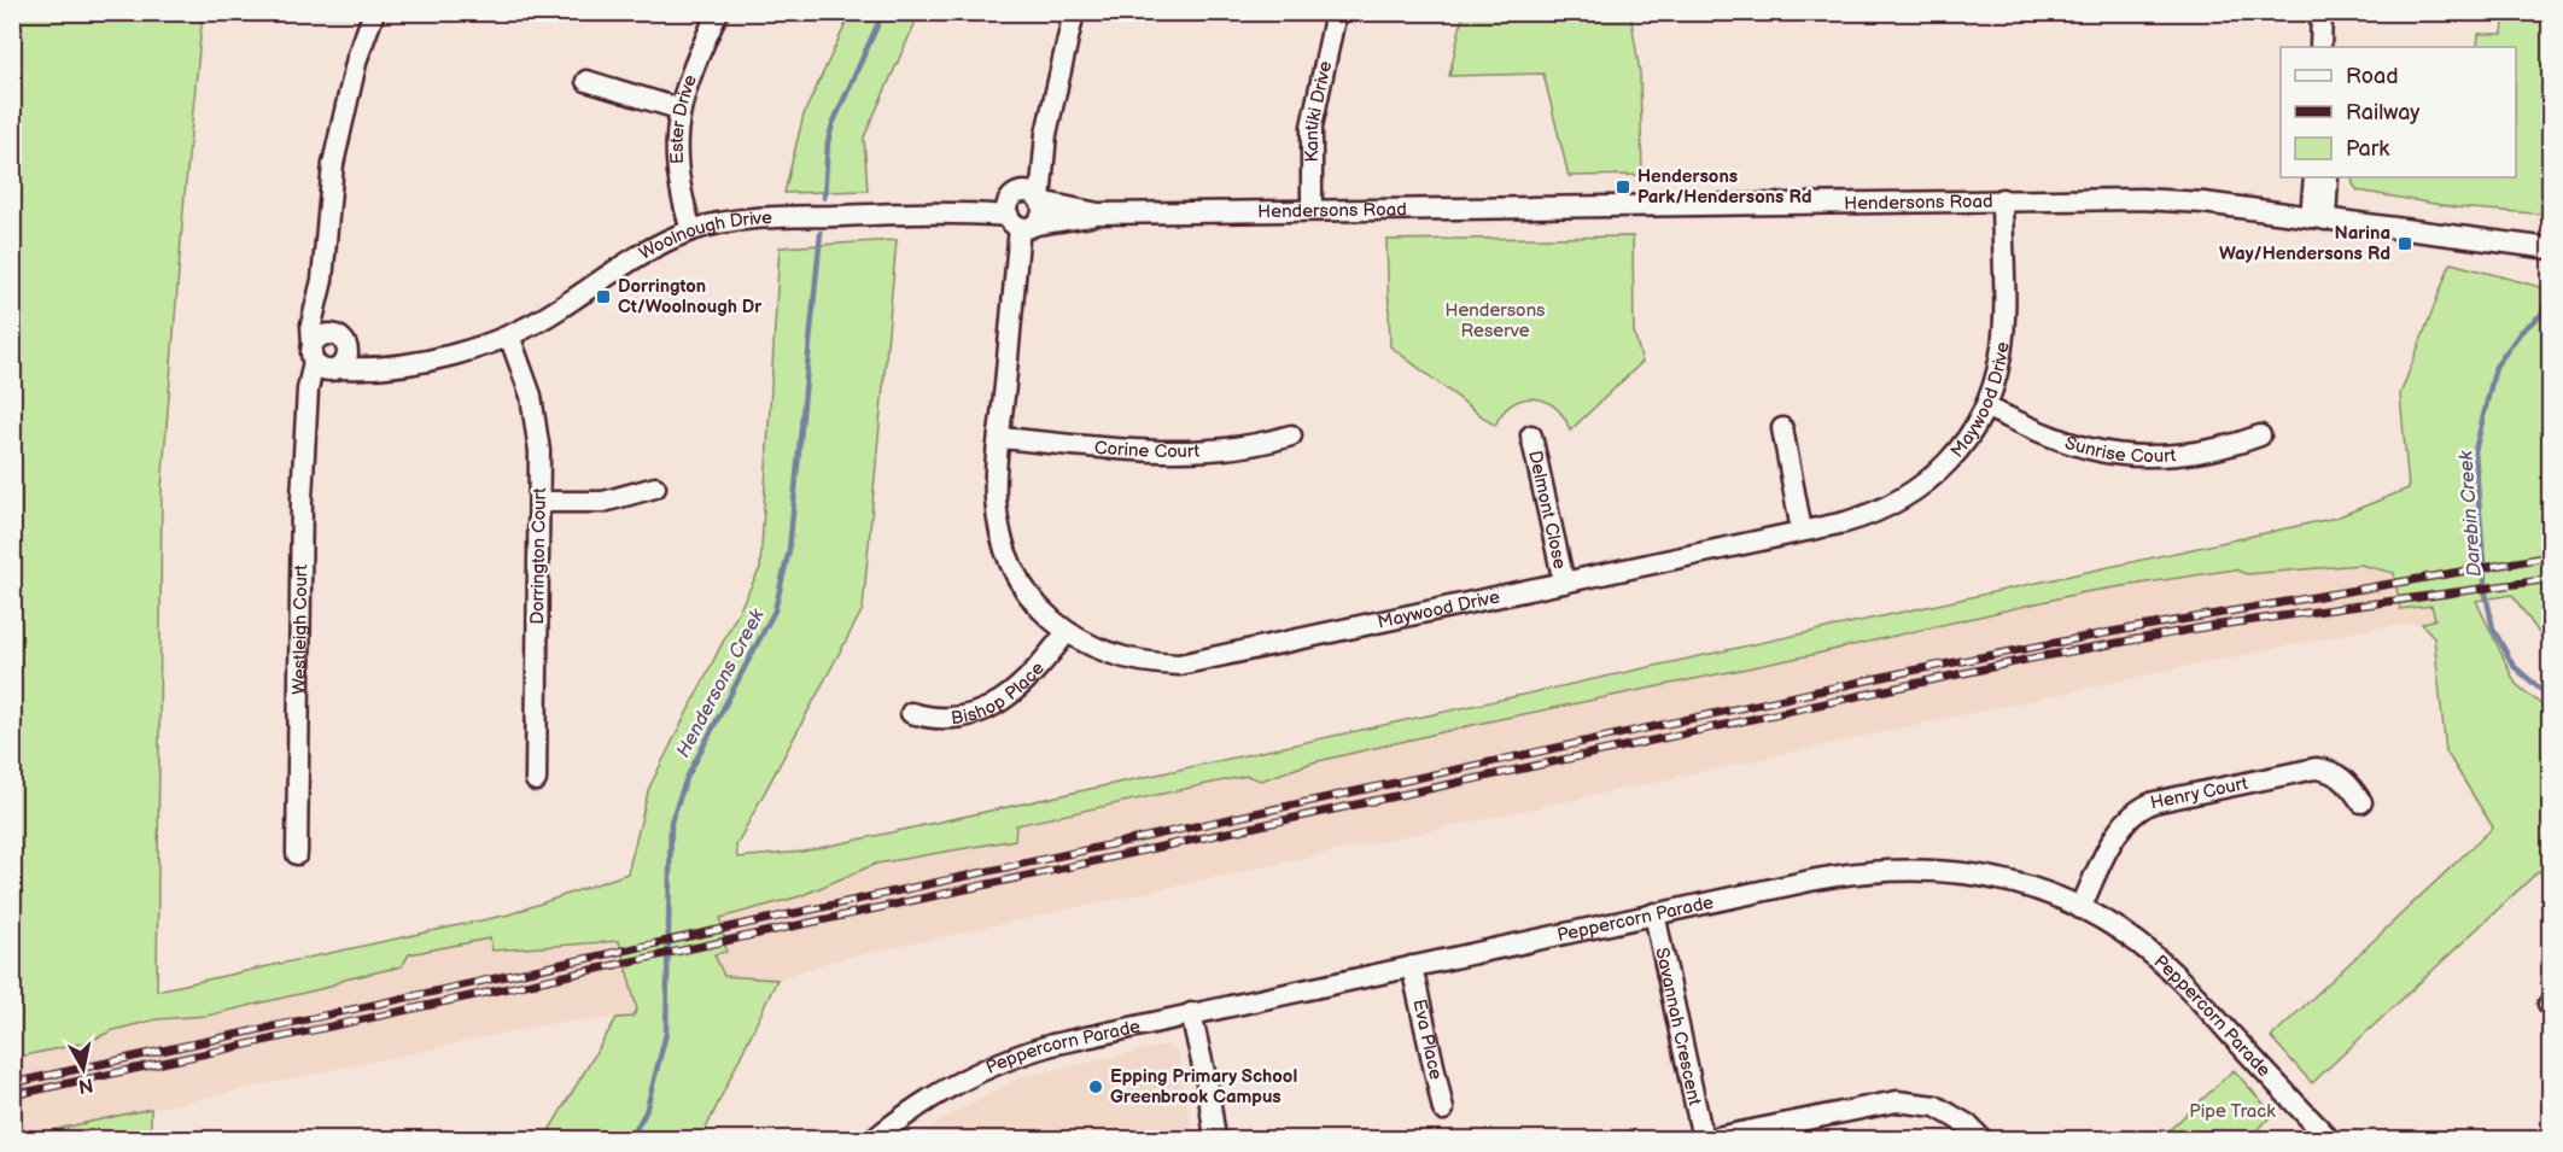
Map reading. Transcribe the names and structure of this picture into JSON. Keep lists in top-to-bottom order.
{
  "streets": {
    "street": [
      "Kantiki Drive",
      "Ester Drive",
      "Hendersons Road",
      "Woolnough Drive",
      "Maywood Drive",
      "Sunrise Court",
      "Corine Court",
      "Delmont Close",
      "Dorrington Court",
      "Westleigh Court",
      "Bishop Place",
      "Henry Court",
      "Peppercorn Parade",
      "Savannah Crescent",
      "Eva Place"
    ]
  },
  "crossings": [
    ["Kantiki Drive", "Hendersons Road"],
    ["Ester Drive", "Woolnough Drive"],
    ["Hendersons Road", "Woolnough Drive"],
    ["Hendersons Road", "Maywood Drive"],
    ["Woolnough Drive", "Maywood Drive"],
    ["Woolnough Drive", "Dorrington Court"],
    ["Woolnough Drive", "Westleigh Court"],
    ["Maywood Drive", "Sunrise Court"],
    ["Maywood Drive", "Corine Court"],
    ["Maywood Drive", "Delmont Close"],
    ["Maywood Drive", "Bishop Place"],
    ["Henry Court", "Peppercorn Parade"],
    ["Peppercorn Parade", "Savannah Crescent"],
    ["Peppercorn Parade", "Eva Place"]
  ],
  "water": ["Darebin Creek", "Hendersons Creek"],
  "parks": ["Hendersons Reserve", "Pipe Track"],
  "places": {
    "transit": ["Hendersons Park/Hendersons Rd", "Narina Way/Hendersons Rd", "Dorrington Ct/Woolnough Dr"],
    "other": ["Epping Primary School Greenbrook Campus"]
  },
  "legend": ["Road", "Railway", "Park"],
  "north": "bottom"
}
